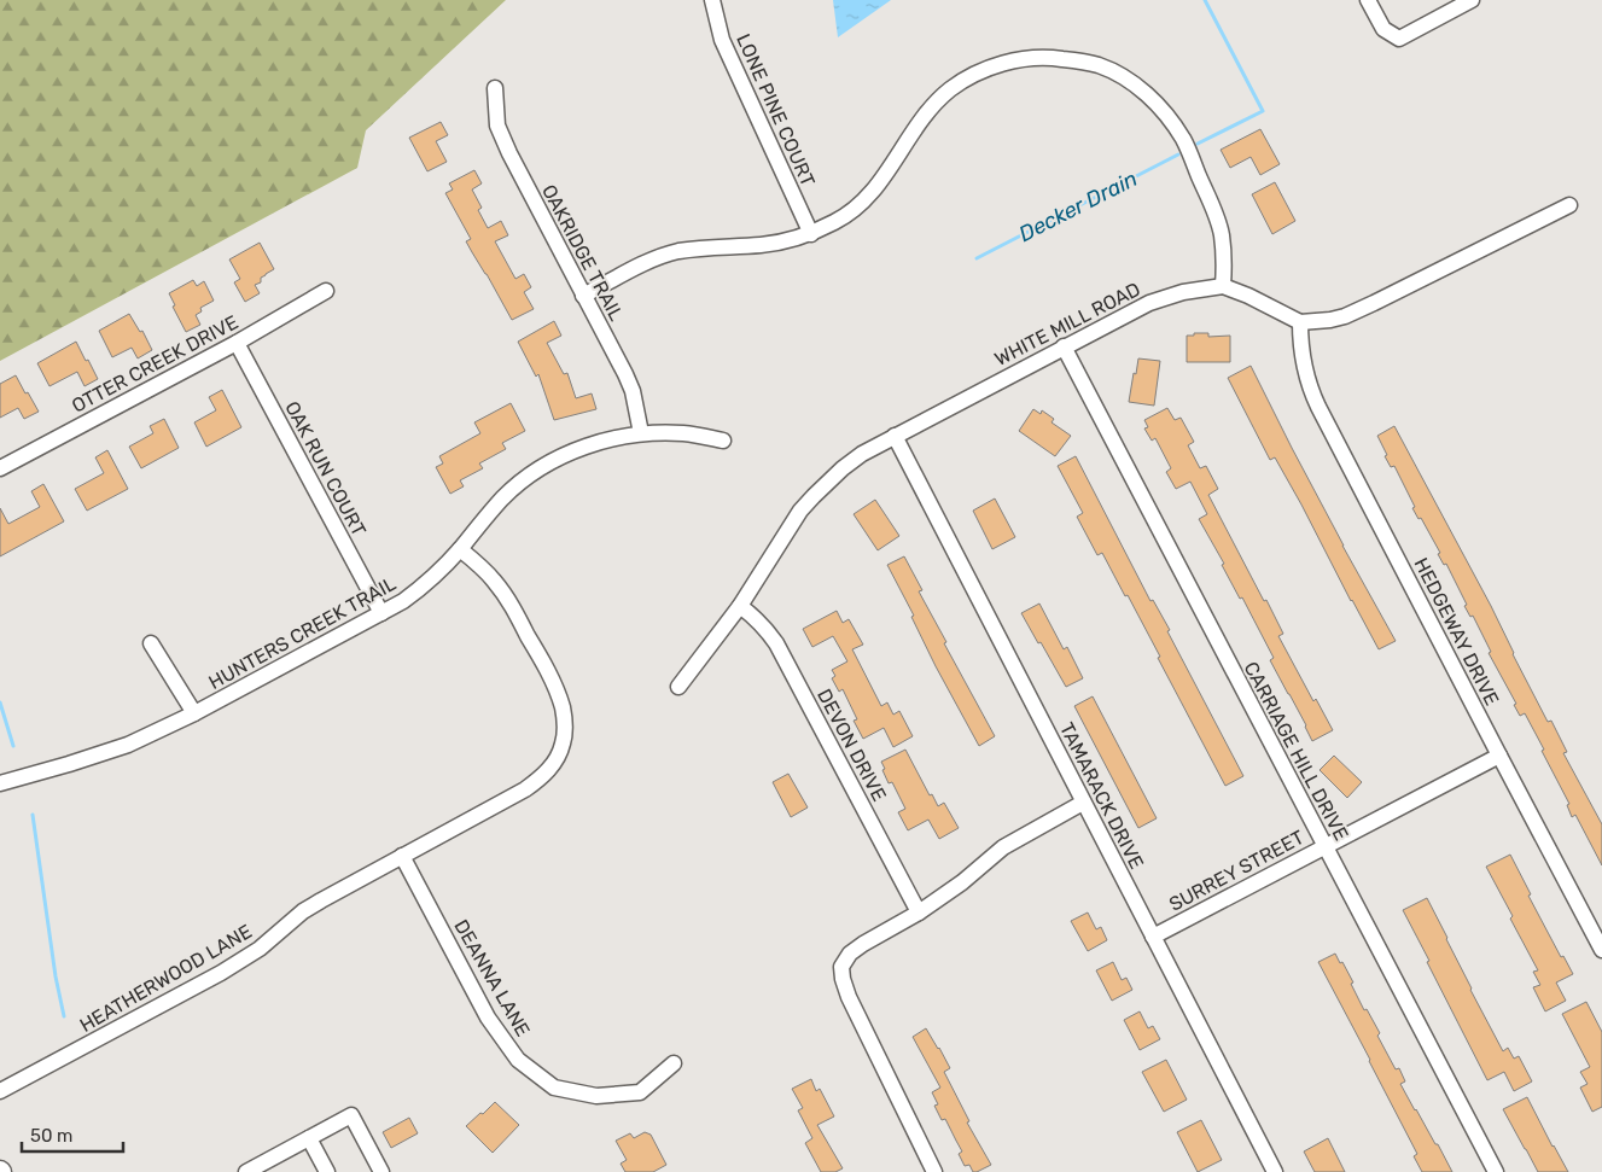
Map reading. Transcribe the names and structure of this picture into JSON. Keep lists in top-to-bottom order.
{
  "streets": {
    "street": [
      "LONE PINE COURT",
      "OAKRIDGE TRAIL",
      "WHITE MILL ROAD",
      "OTTER CREEK DRIVE",
      "OAK RUN COURT",
      "HEDGEWAY DRIVE",
      "HUNTERS CREEK TRAIL",
      "DEVON DRIVE",
      "CARRIAGE HILL DRIVE",
      "TAMARACK DRIVE",
      "SURREY STREET",
      "HEATHERWOOD LANE",
      "DEANNA LANE"
    ]
  },
  "crossings": [
    ["OAKRIDGE TRAIL", "HUNTERS CREEK TRAIL"],
    ["WHITE MILL ROAD", "DEVON DRIVE"],
    ["WHITE MILL ROAD", "CARRIAGE HILL DRIVE"],
    ["WHITE MILL ROAD", "TAMARACK DRIVE"],
    ["OTTER CREEK DRIVE", "OAK RUN COURT"],
    ["OAK RUN COURT", "HUNTERS CREEK TRAIL"],
    ["HEDGEWAY DRIVE", "SURREY STREET"],
    ["HUNTERS CREEK TRAIL", "HEATHERWOOD LANE"],
    ["CARRIAGE HILL DRIVE", "SURREY STREET"],
    ["TAMARACK DRIVE", "SURREY STREET"],
    ["HEATHERWOOD LANE", "DEANNA LANE"]
  ],
  "water": ["Decker Drain"],
  "scale_bar": "50 m"
}
